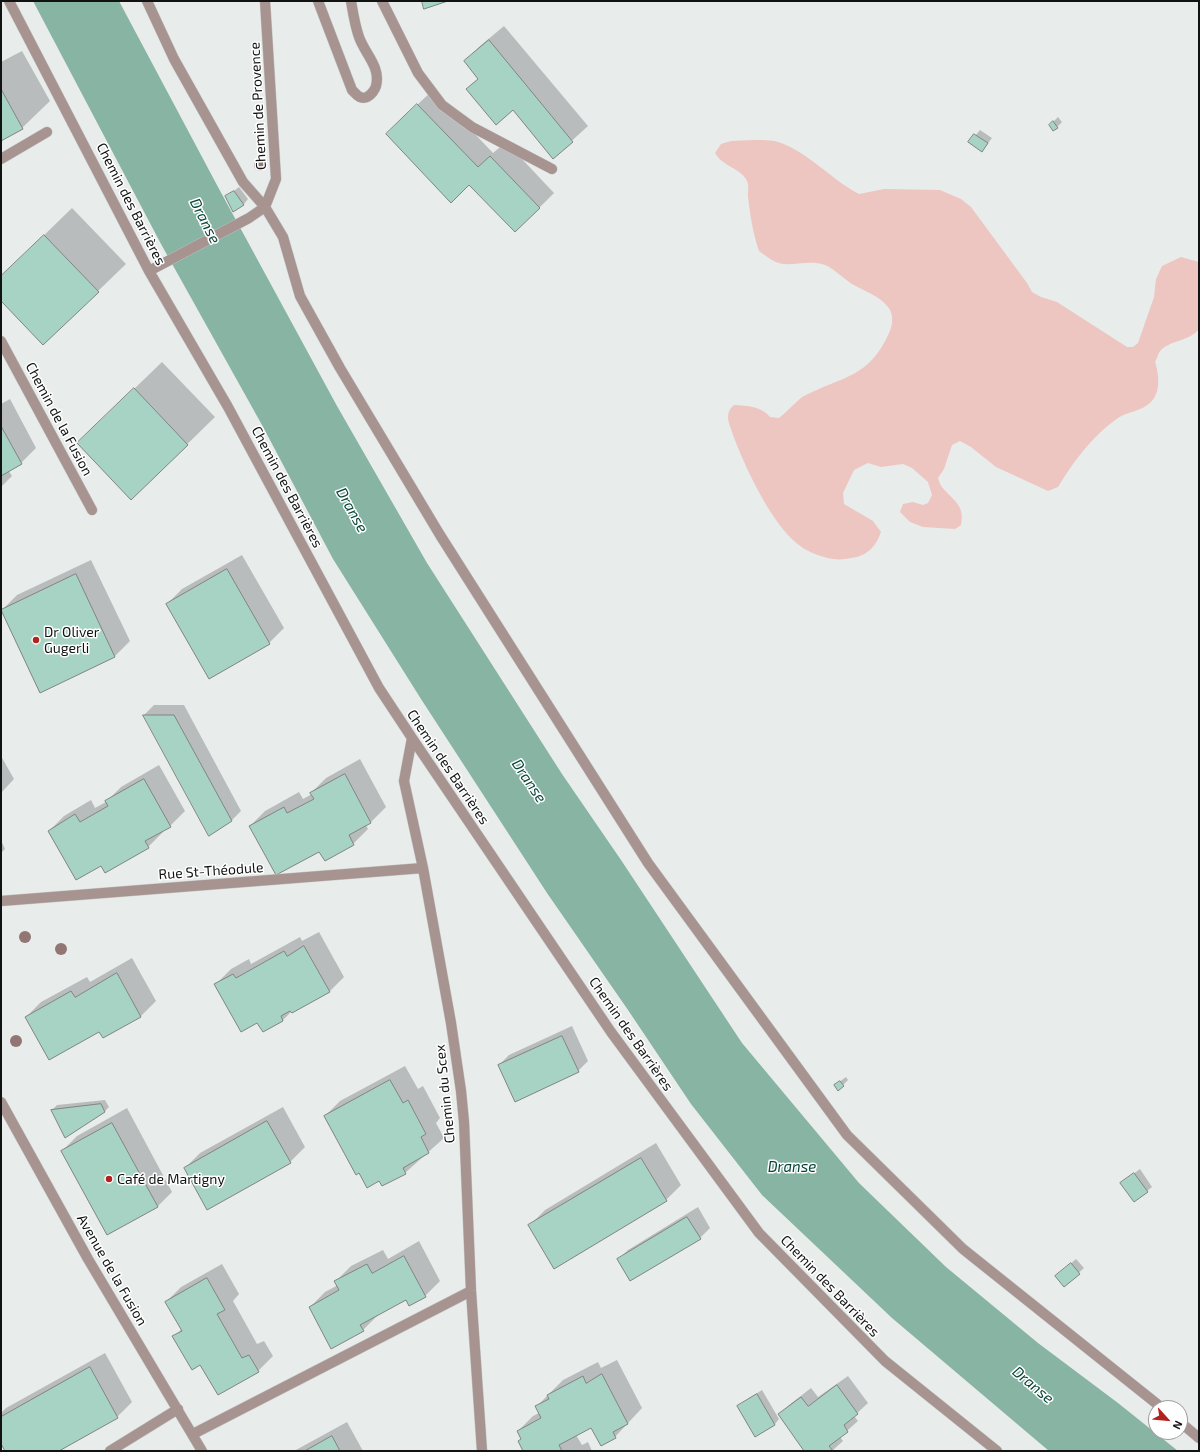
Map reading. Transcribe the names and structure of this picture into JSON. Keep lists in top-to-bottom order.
{
  "streets": {
    "street": [
      "Chemin de Provence",
      "Chemin des Barrières",
      "Chemin de la Fusion",
      "Rue St-Théodule",
      "Chemin du Scex",
      "Avenue de la Fusion"
    ]
  },
  "crossings": [
    ["Chemin des Barrières", "Chemin du Scex"],
    ["Rue St-Théodule", "Chemin du Scex"]
  ],
  "water": ["Dranse"],
  "places": ["Dr Oliver Gugerli", "Café de Martigny"],
  "north": "bottom right"
}
